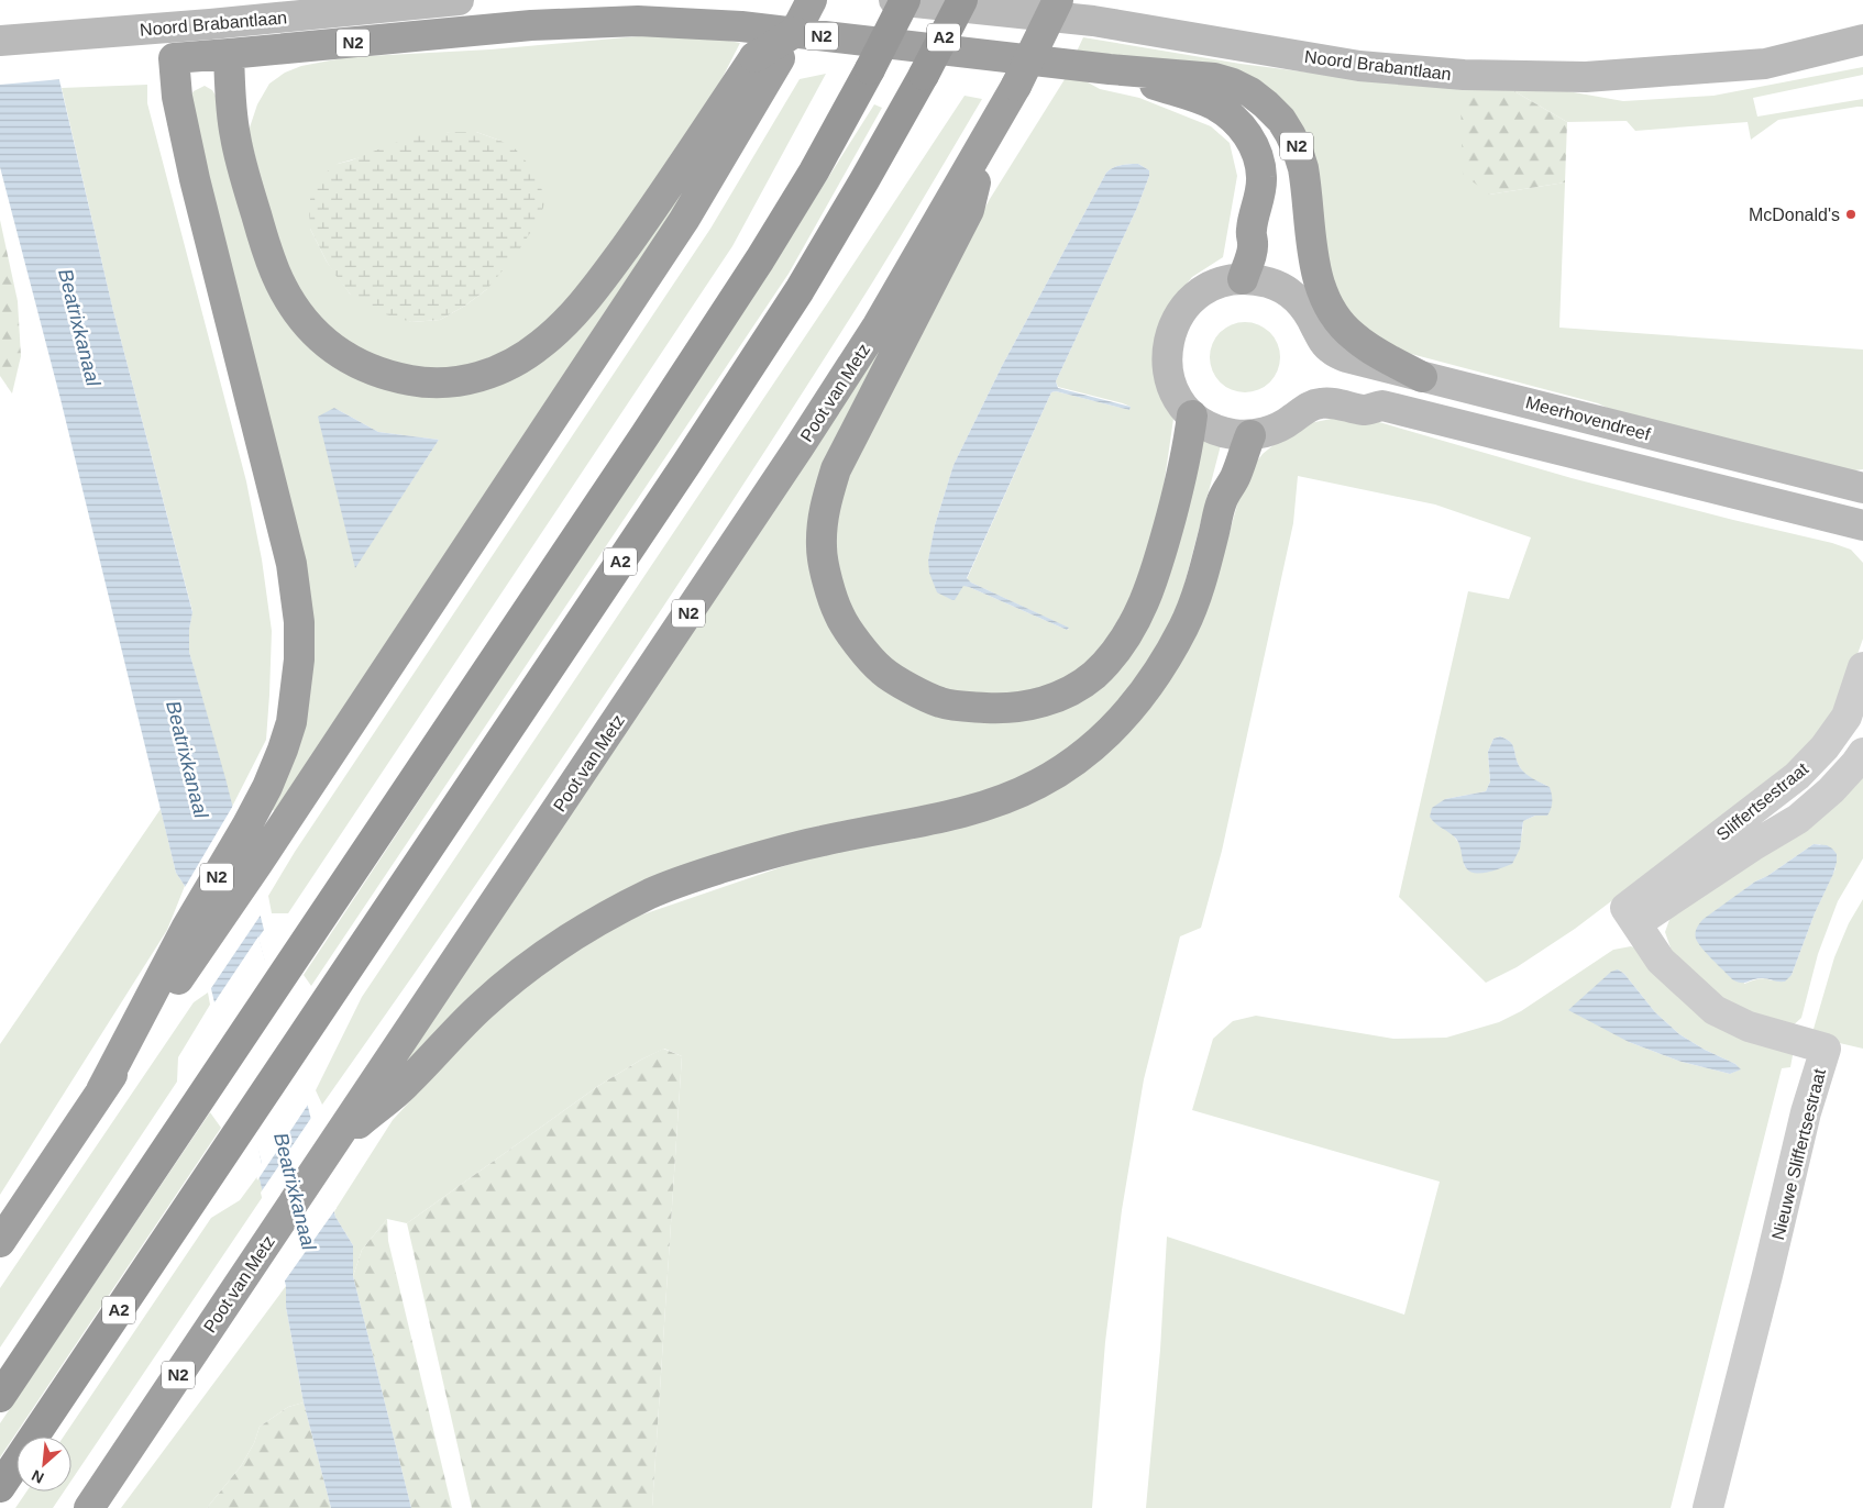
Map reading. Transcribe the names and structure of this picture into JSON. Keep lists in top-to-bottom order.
{
  "streets": {
    "highway": ["N2", "A2", "Poot van Metz"],
    "main road": ["Noord Brabantlaan", "Meerhovendreef"],
    "street": ["Sliffertsestraat", "Nieuwe Sliffertsestraat"]
  },
  "crossings": [
    ["N2", "Poot van Metz"],
    ["N2", "Meerhovendreef"],
    ["Sliffertsestraat", "Nieuwe Sliffertsestraat"]
  ],
  "water": ["Beatrixkanaal"],
  "places": ["McDonald's"],
  "north": "bottom left"
}
